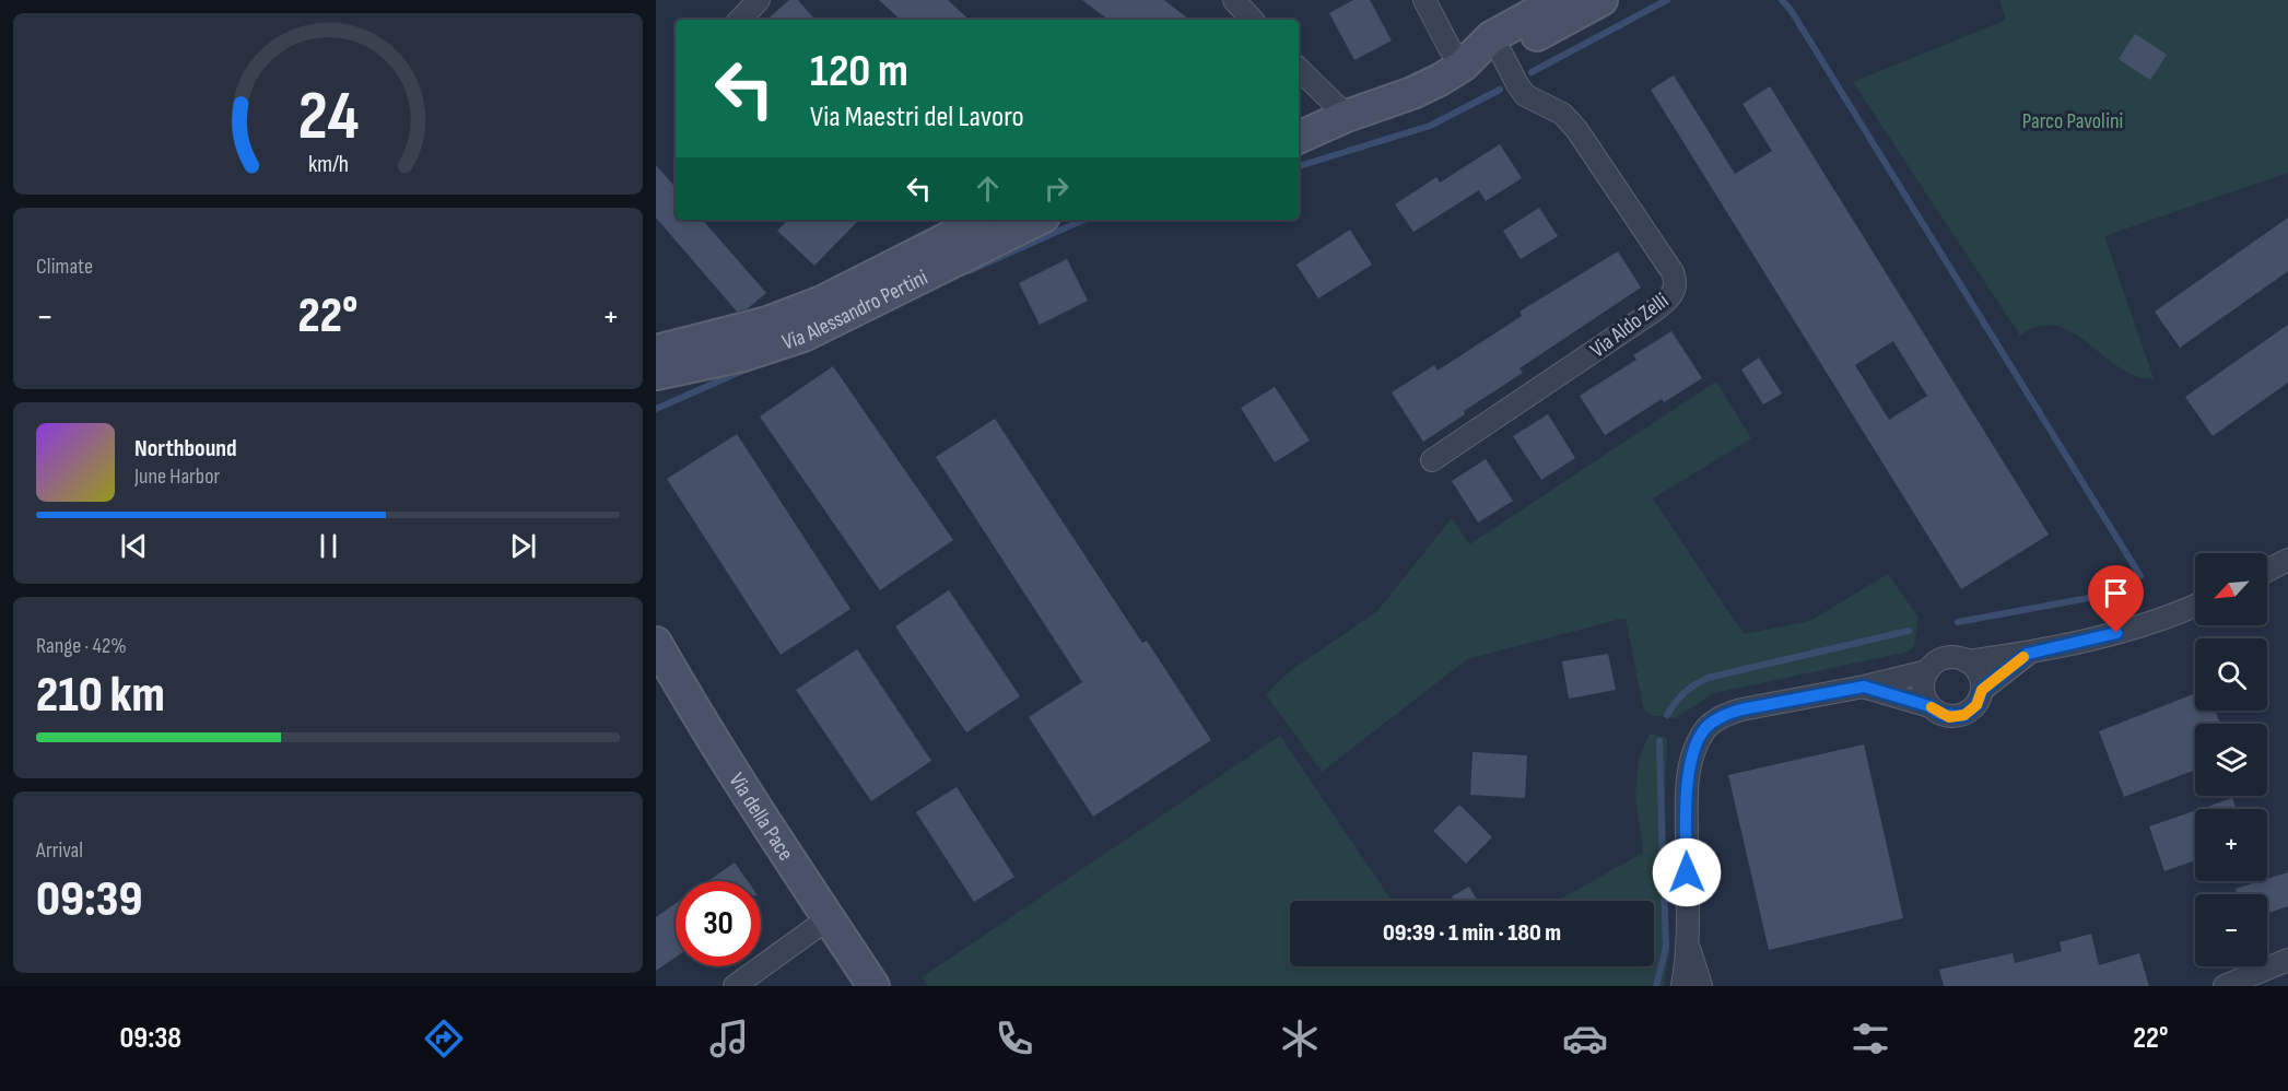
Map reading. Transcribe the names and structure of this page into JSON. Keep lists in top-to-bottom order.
{
  "streets": {
    "street": ["Via Alessandro Pertini", "Via Aldo Zelli", "Via della Pace"]
  },
  "parks": ["Parco Pavolini"],
  "north": "bottom left",
  "page": {
    "turn": ["120 m", "Via Maestri del Lavoro"],
    "tile": [
      "Climate",
      ["Range · 42%", "210 km"],
      ["Arrival", "09:39"]
    ],
    "heat": ["−", "22°", "+"],
    "song": ["Northbound", "June Harbor"],
    "map_buttons": ["+", "−"],
    "limit": "30",
    "trip": "09:39 · 1 min · 180 m",
    "tabs": ["09:38", "22°"],
    "gauge": ["24", "km/h"]
  }
}
